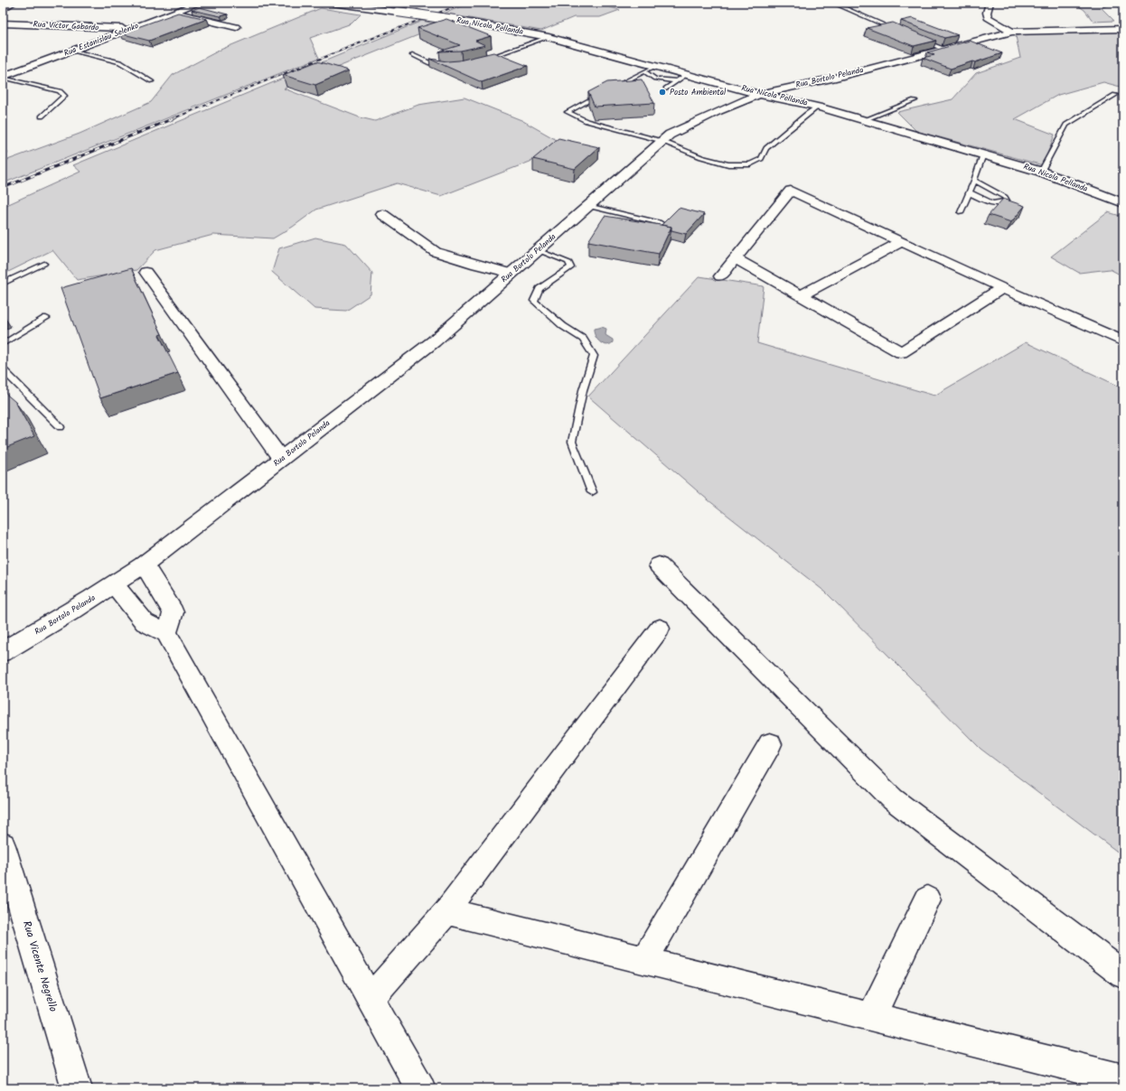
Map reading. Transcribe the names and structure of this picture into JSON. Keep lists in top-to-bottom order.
{
  "streets": {
    "street": [
      "Rua Victor Gabardo",
      "Rua Nicola Pellanda",
      "Rua Estanislau Selenko",
      "Rua Bortolo Pelanda",
      "Rua Vicente Negrello"
    ]
  },
  "crossings": [
    ["Rua Victor Gabardo", "Rua Estanislau Selenko"],
    ["Rua Nicola Pellanda", "Rua Bortolo Pelanda"]
  ],
  "places": ["Posto Ambiental"]
}
